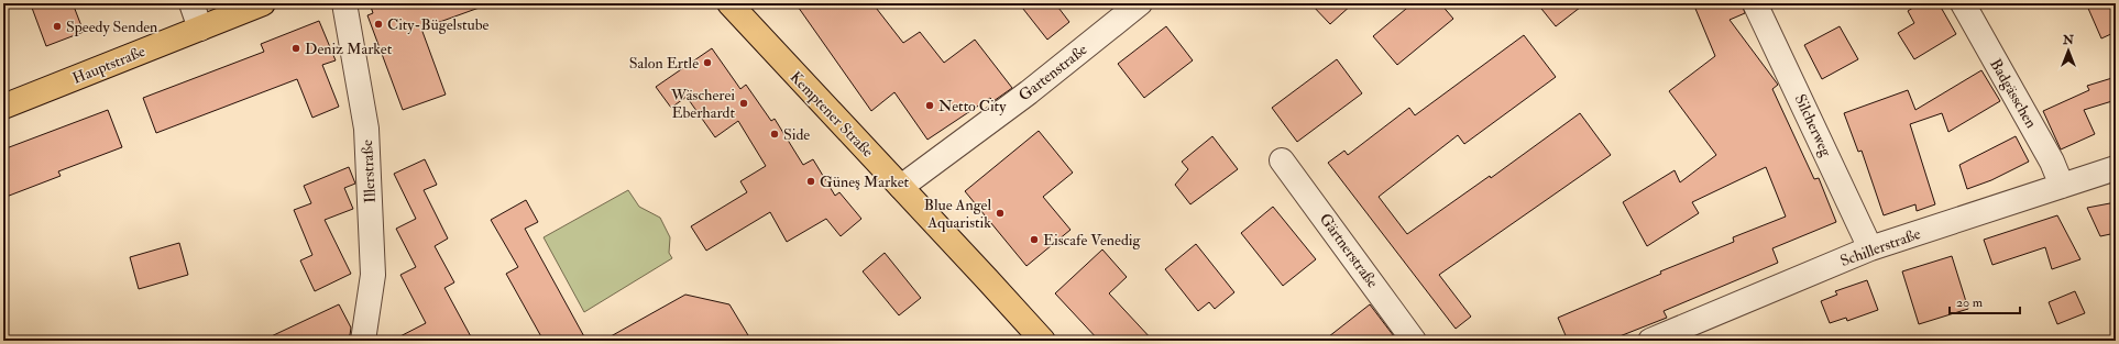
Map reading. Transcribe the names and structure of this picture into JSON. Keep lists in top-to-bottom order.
{
  "streets": {
    "main road": ["Hauptstraße", "Kemptener Straße"],
    "street": [
      "Gartenstraße",
      "Badgässchen",
      "Silcherweg",
      "Illerstraße",
      "Schillerstraße",
      "Gärtnerstraße"
    ]
  },
  "crossings": [
    ["Gartenstraße", "Kemptener Straße"],
    ["Badgässchen", "Schillerstraße"],
    ["Silcherweg", "Schillerstraße"]
  ],
  "places": [
    "City-Bügelstube",
    "Speedy Senden",
    "Deniz Market",
    "Salon Ertle",
    "Wäscherei Eberhardt",
    "Netto City",
    "Side",
    "Güneş Market",
    "Blue Angel Aquaristik",
    "Eiscafe Venedig"
  ],
  "scale_bar": "20 m",
  "north": "top"
}
